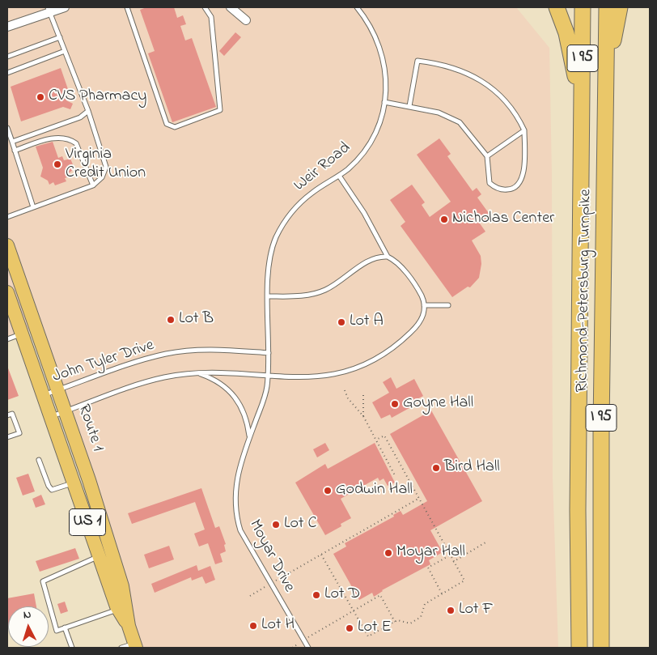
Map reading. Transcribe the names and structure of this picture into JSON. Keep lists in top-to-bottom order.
{
  "streets": {
    "highway": ["I 95", "Richmond-Petersburg Turnpike"],
    "main road": ["Route 1", "US 1"],
    "lane": ["Weir Road", "John Tyler Drive", "Moyar Drive"]
  },
  "crossings": [
    ["Weir Road", "John Tyler Drive"],
    ["Weir Road", "Moyar Drive"],
    ["John Tyler Drive", "Route 1"],
    ["John Tyler Drive", "Moyar Drive"]
  ],
  "places": [
    "CVS Pharmacy",
    "Virginia Credit Union",
    "Nicholas Center",
    "Lot B",
    "Lot A",
    "Goyne Hall",
    "Bird Hall",
    "Godwin Hall",
    "Lot C",
    "Moyar Hall",
    "Lot D",
    "Lot F",
    "Lot H",
    "Lot E"
  ],
  "north": "top"
}
